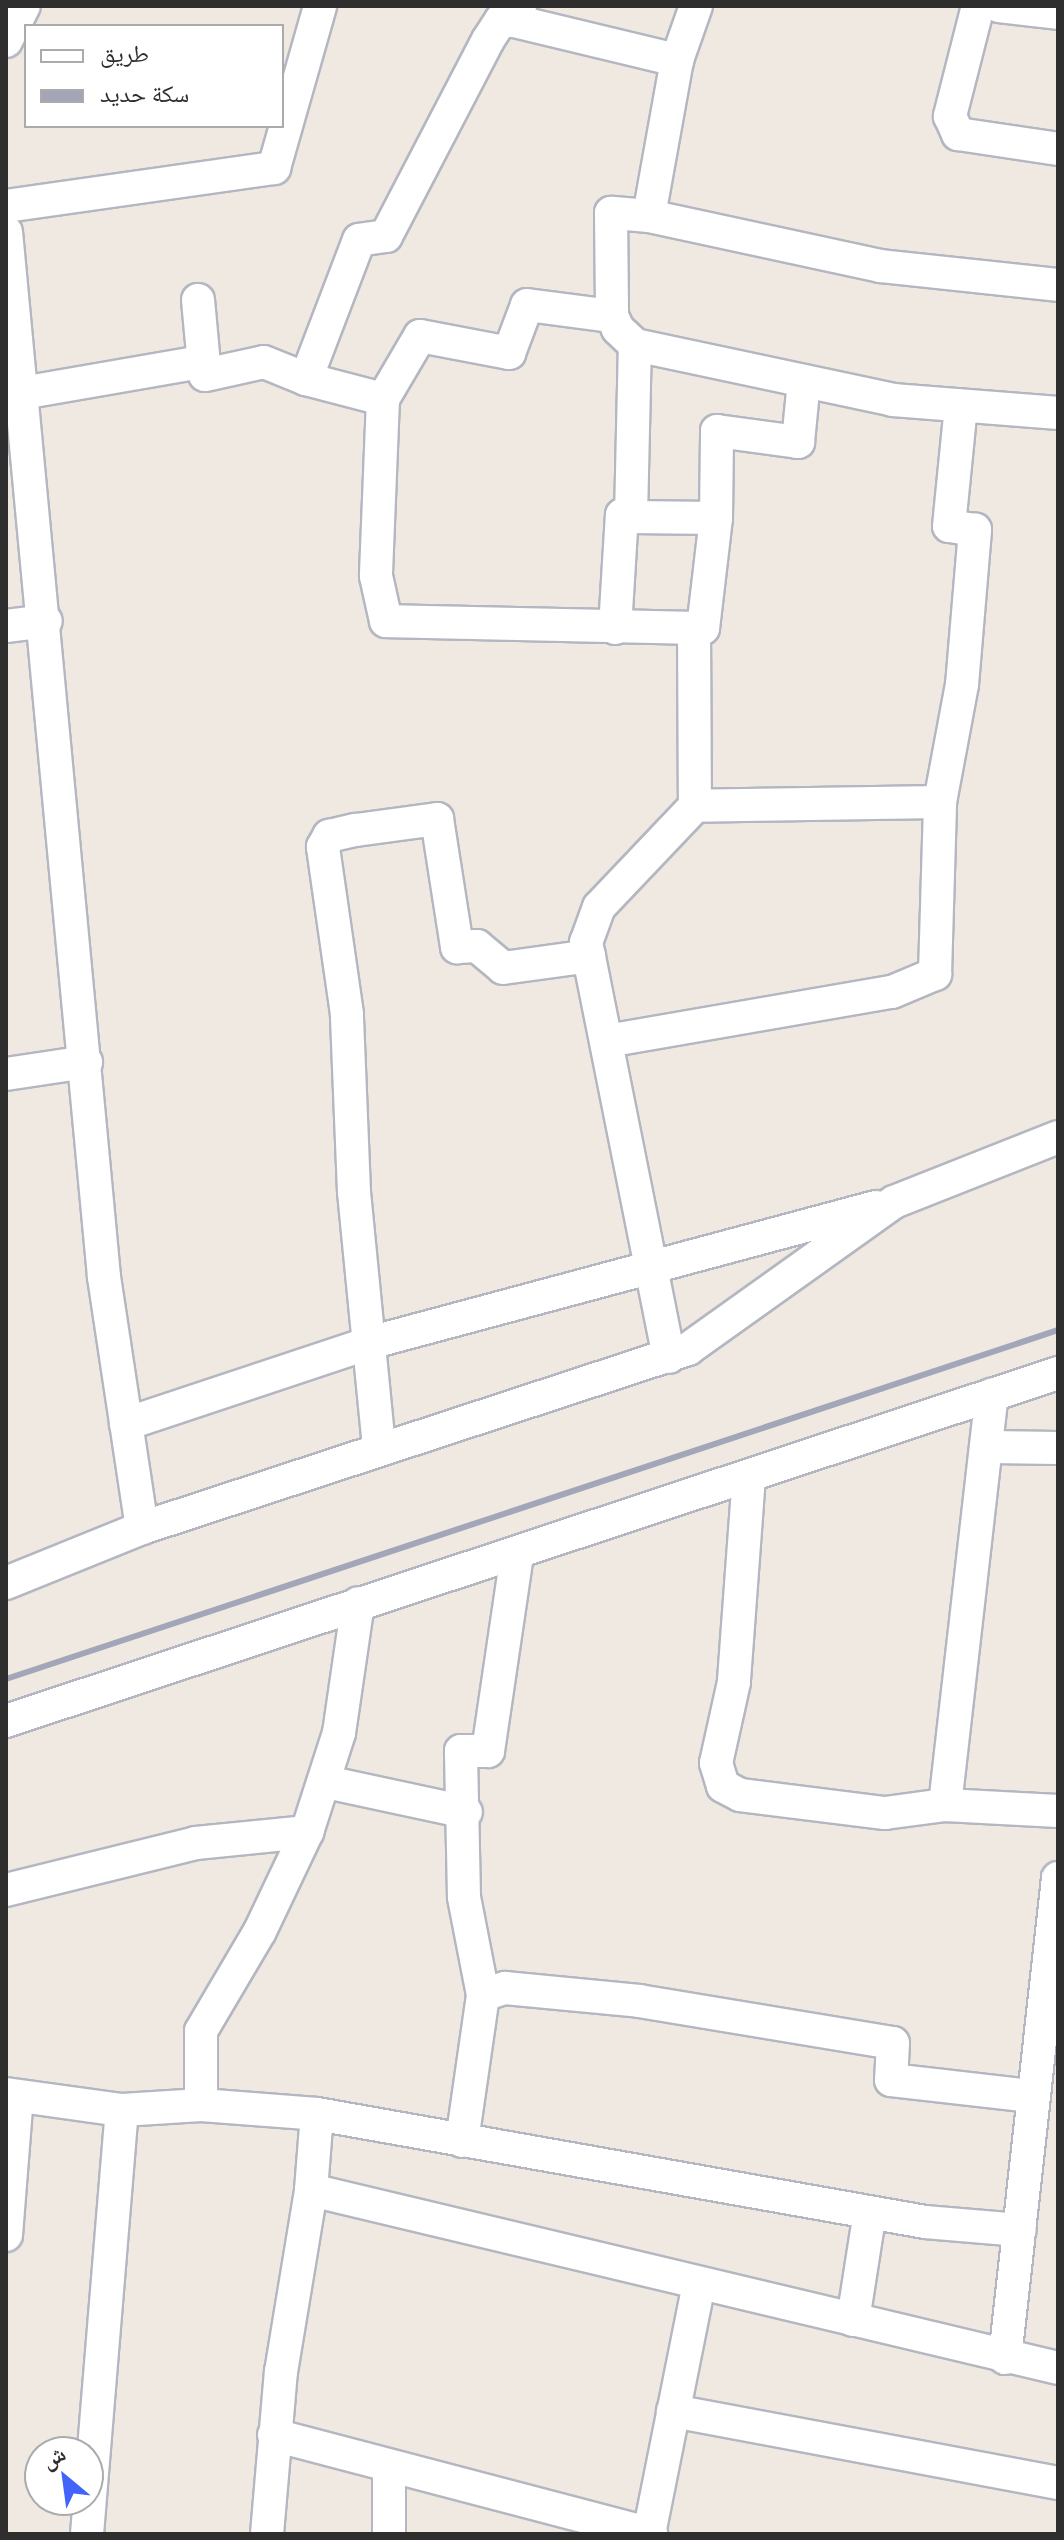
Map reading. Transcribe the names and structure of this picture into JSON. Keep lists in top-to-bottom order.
{
  "legend": ["طريق", "سكة حديد"],
  "north": "top left"
}
